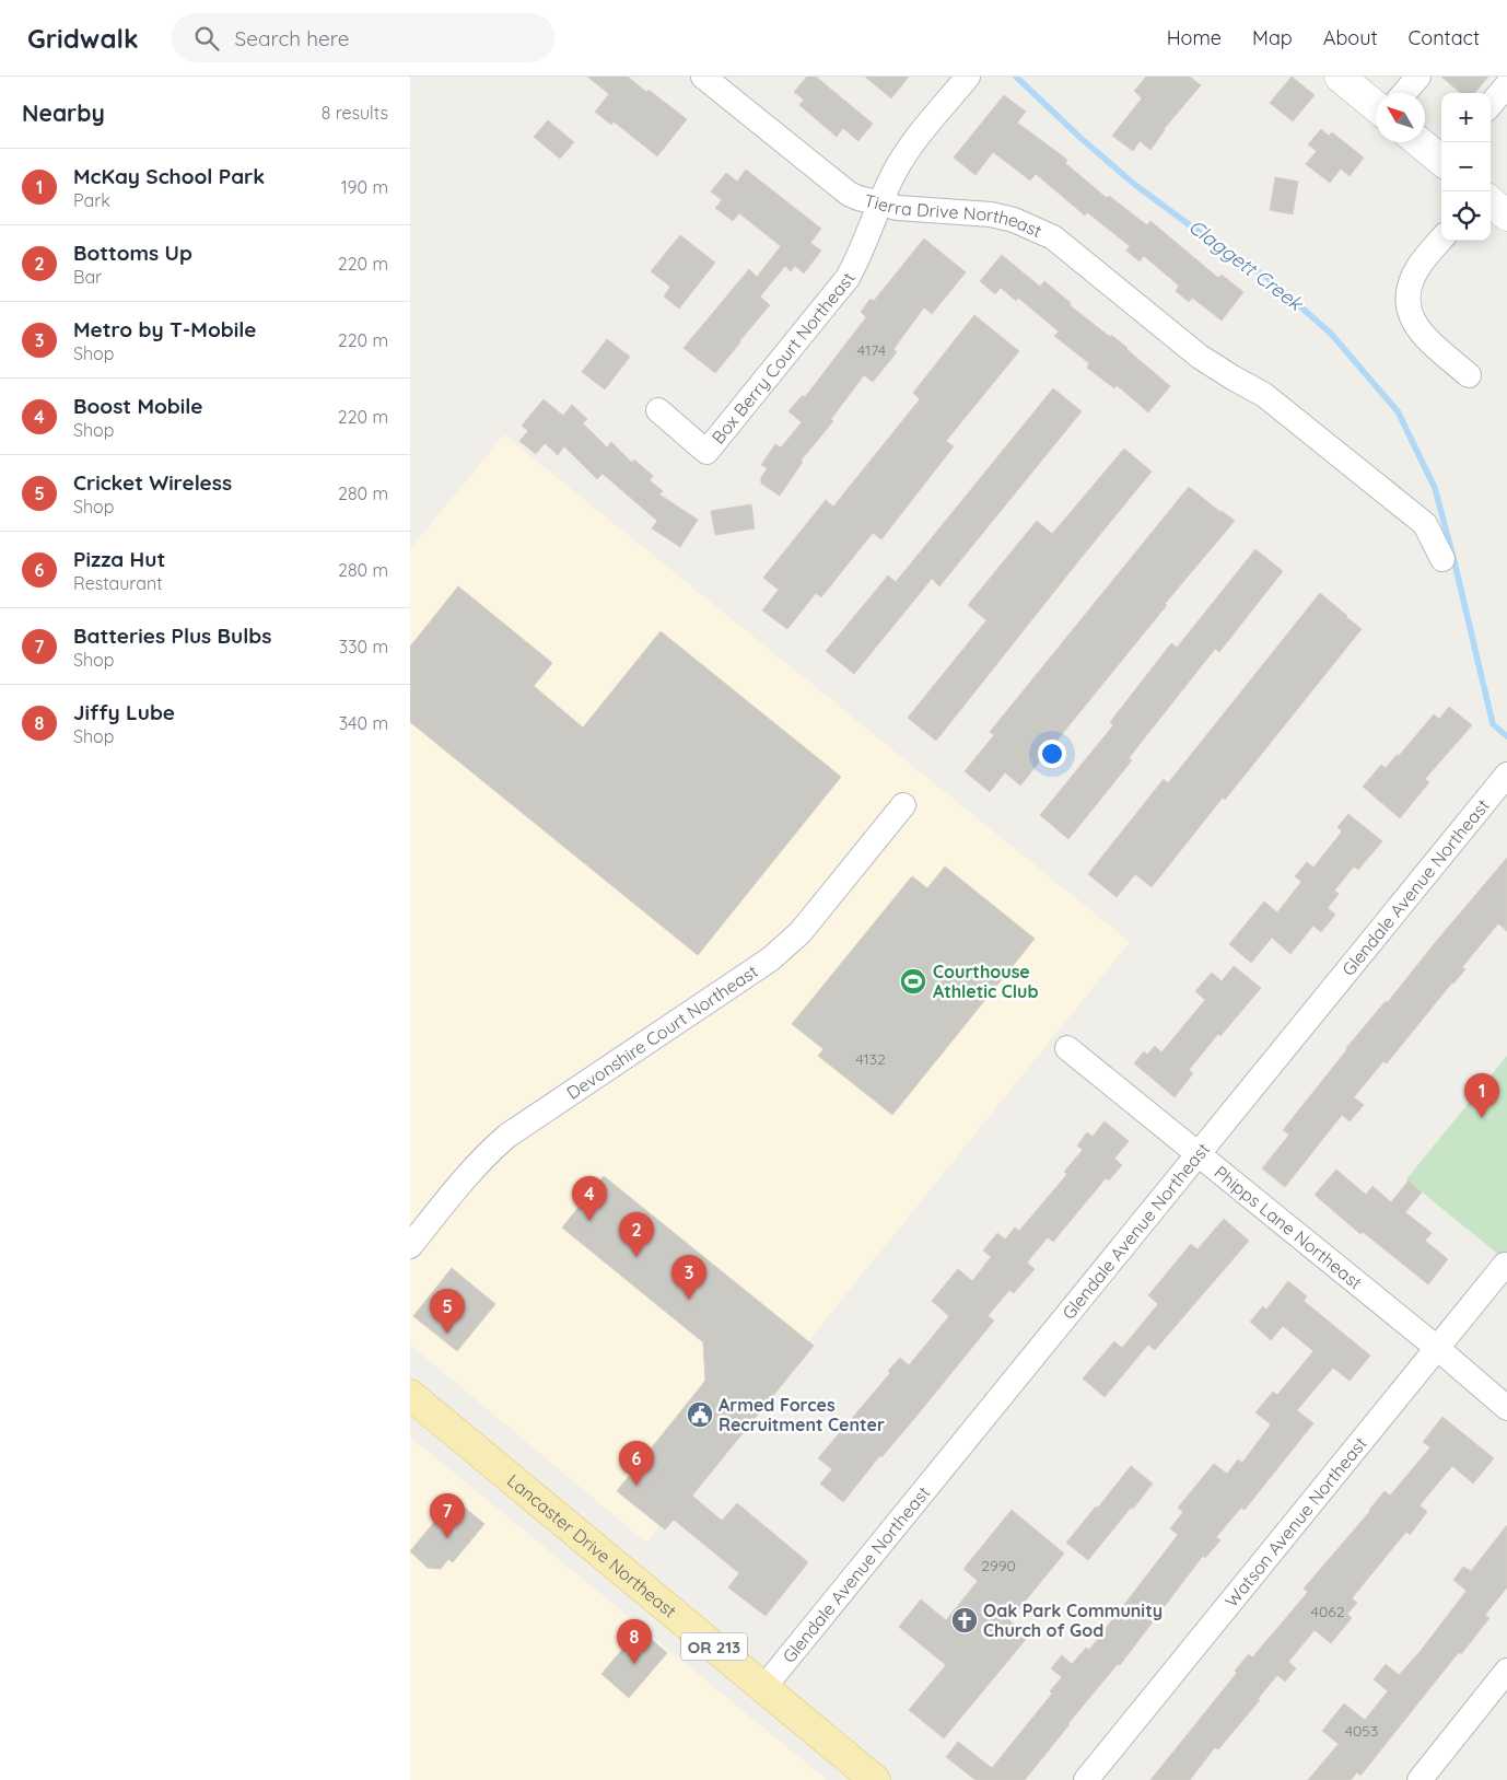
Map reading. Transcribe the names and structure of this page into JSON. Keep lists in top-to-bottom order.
{
  "streets": {
    "main road": ["Lancaster Drive Northeast", "OR 213"],
    "street": [
      "Tierra Drive Northeast",
      "Box Berry Court Northeast",
      "Glendale Avenue Northeast",
      "Devonshire Court Northeast",
      "Phipps Lane Northeast",
      "Watson Avenue Northeast"
    ]
  },
  "crossings": [
    ["Tierra Drive Northeast", "Box Berry Court Northeast"],
    ["Glendale Avenue Northeast", "Phipps Lane Northeast"],
    ["Glendale Avenue Northeast", "Lancaster Drive Northeast"],
    ["Phipps Lane Northeast", "Watson Avenue Northeast"]
  ],
  "water": ["Claggett Creek"],
  "places": {
    "sports": ["Courthouse Athletic Club"],
    "public building": ["Armed Forces Recruitment Center"],
    "church": ["Oak Park Community Church of God"]
  },
  "house_numbers": [
    "4174",
    "4132",
    "2990",
    "4062",
    "4053"
  ],
  "north": "top left",
  "page": {
    "header": "Gridwalk",
    "search": "Search here",
    "nav": [
      "Home",
      "Map",
      "About",
      "Contact"
    ],
    "heading": ["Nearby", "8 results"],
    "map_buttons": ["+", "−"],
    "list": [
      {
        "mark": "1",
        "name": "McKay School Park",
        "note": "Park",
        "value": "190 m"
      },
      {
        "mark": "2",
        "name": "Bottoms Up",
        "note": "Bar",
        "value": "220 m"
      },
      {
        "mark": "3",
        "name": "Metro by T-Mobile",
        "note": "Shop",
        "value": "220 m"
      },
      {
        "mark": "4",
        "name": "Boost Mobile",
        "note": "Shop",
        "value": "220 m"
      },
      {
        "mark": "5",
        "name": "Cricket Wireless",
        "note": "Shop",
        "value": "280 m"
      },
      {
        "mark": "6",
        "name": "Pizza Hut",
        "note": "Restaurant",
        "value": "280 m"
      },
      {
        "mark": "7",
        "name": "Batteries Plus Bulbs",
        "note": "Shop",
        "value": "330 m"
      },
      {
        "mark": "8",
        "name": "Jiffy Lube",
        "note": "Shop",
        "value": "340 m"
      }
    ],
    "pins": [
      "1",
      "4",
      "2",
      "3",
      "5",
      "6",
      "7",
      "8"
    ]
  }
}
